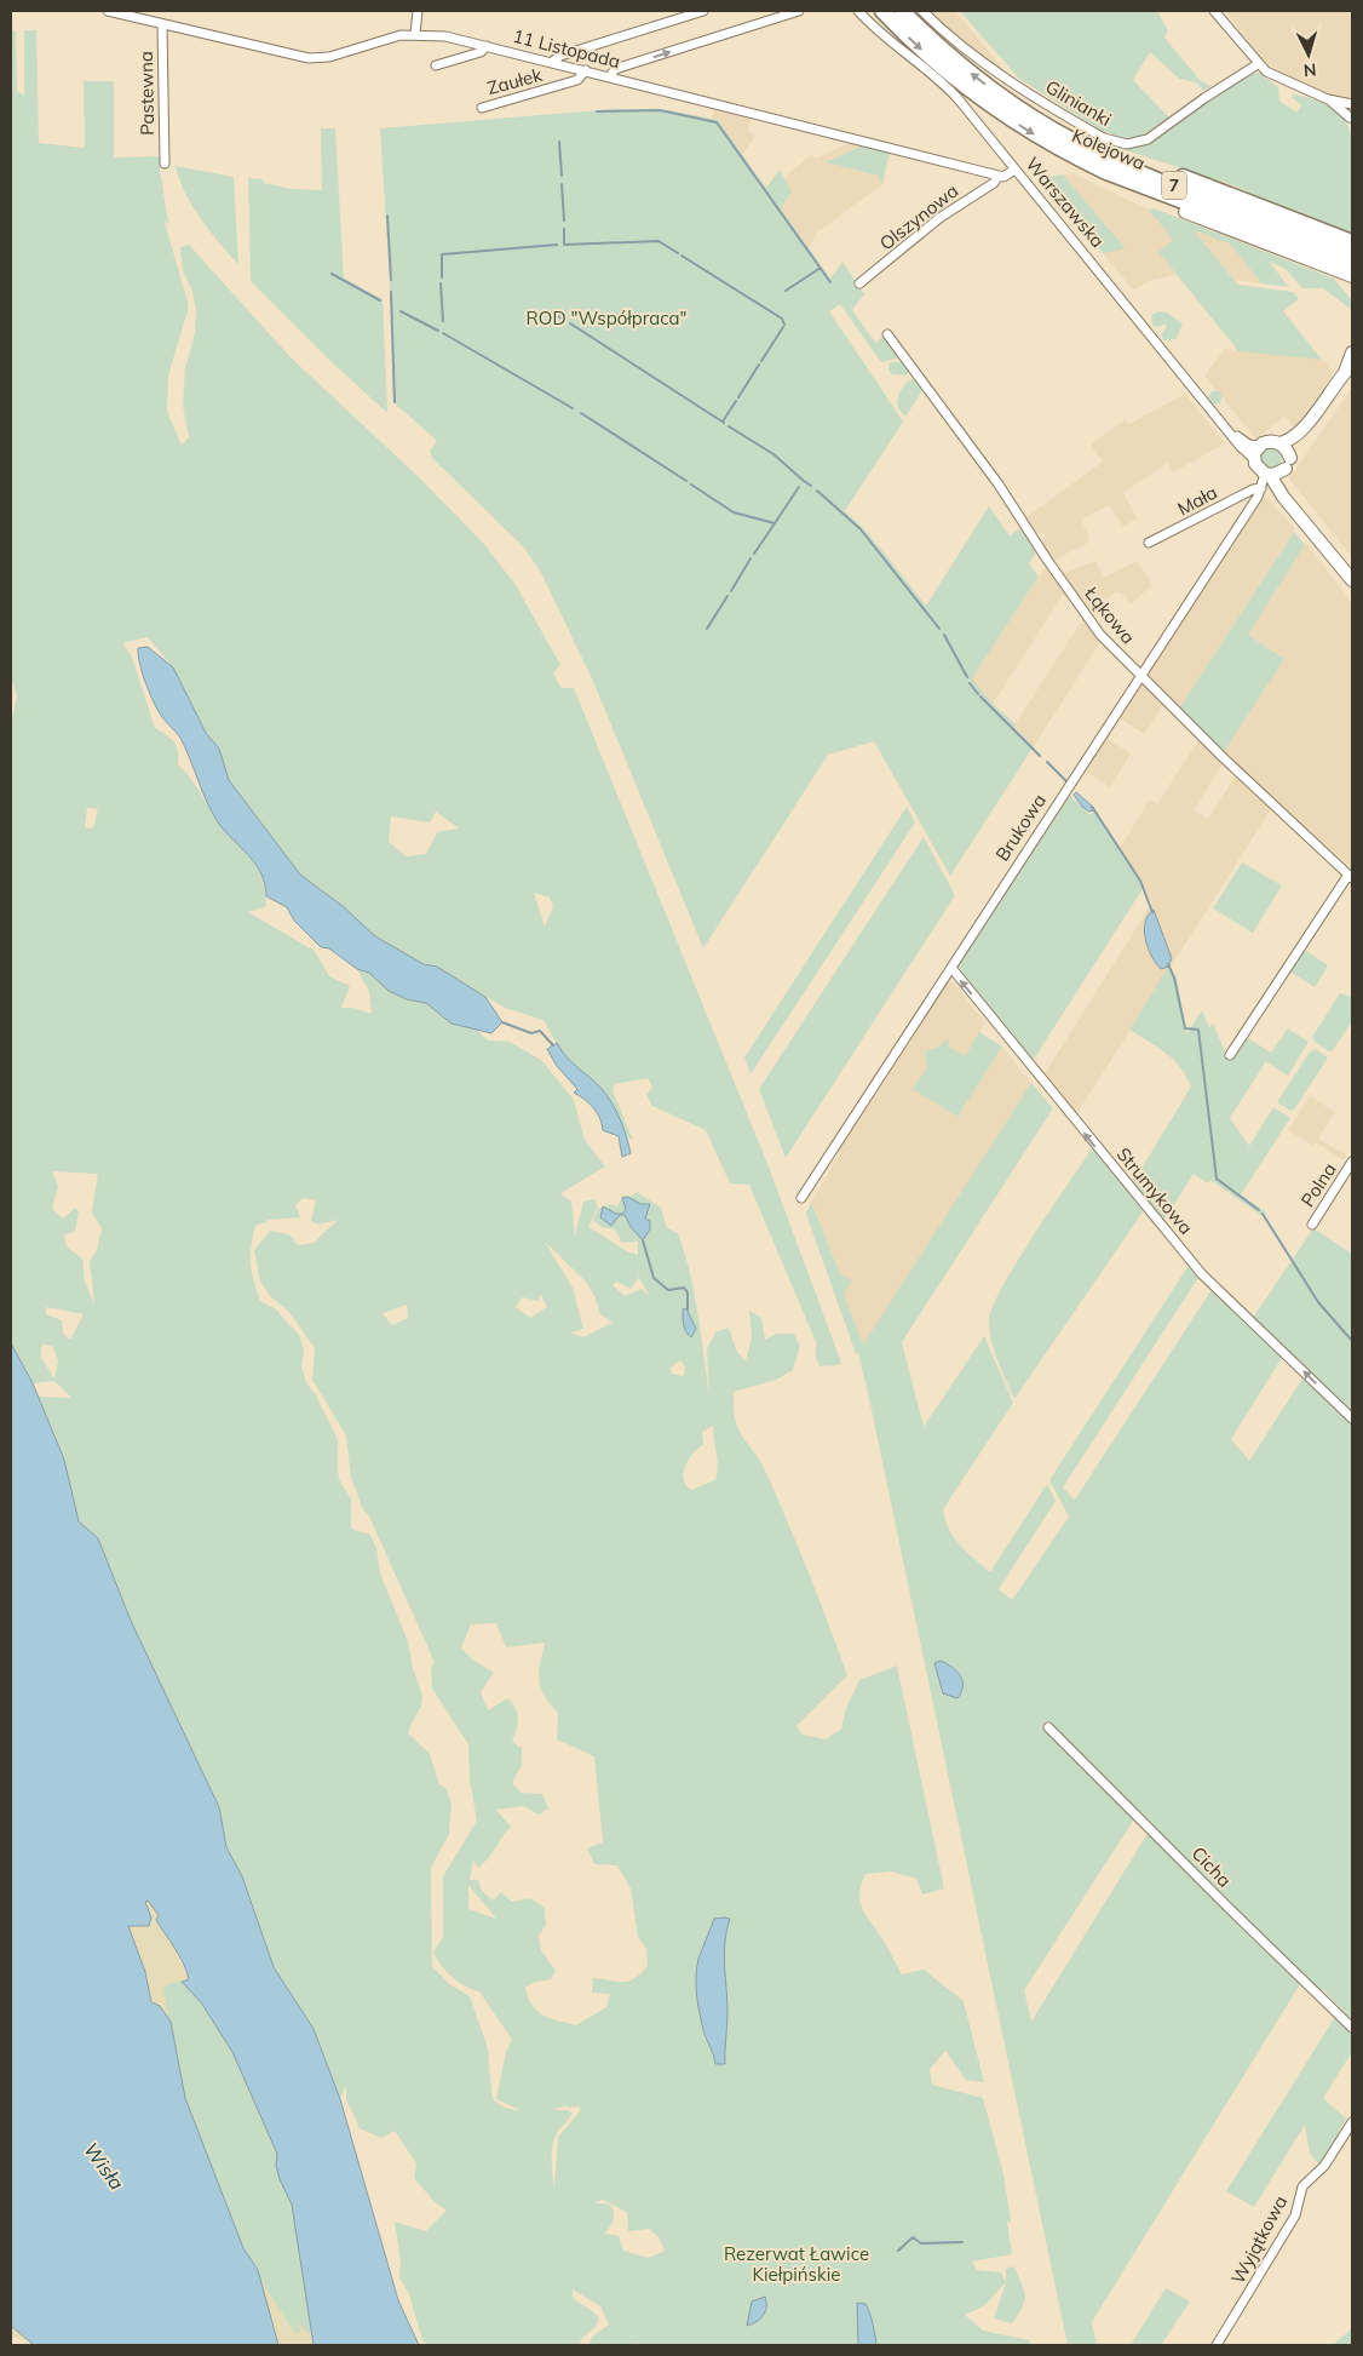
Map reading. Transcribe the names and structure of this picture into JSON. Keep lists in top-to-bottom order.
{
  "streets": {
    "highway": ["Kolejowa", "7"],
    "street": [
      "11 Listopada",
      "Zaułek",
      "Pastewna",
      "Glinianki",
      "Warszawska",
      "Olszynowa",
      "Mała",
      "Łąkowa",
      "Brukowa",
      "Polna",
      "Strumykowa",
      "Cicha",
      "Wyjątkowa"
    ]
  },
  "crossings": [
    ["11 Listopada", "Zaułek"],
    ["11 Listopada", "Pastewna"],
    ["11 Listopada", "Olszynowa"],
    ["Warszawska", "Brukowa"],
    ["Mała", "Brukowa"],
    ["Łąkowa", "Brukowa"],
    ["Brukowa", "Strumykowa"]
  ],
  "one_way": ["Strumykowa"],
  "water": ["Wisła"],
  "parks": ["ROD \"Współpraca\"", "Rezerwat Ławice Kiełpińskie"],
  "north": "bottom"
}
